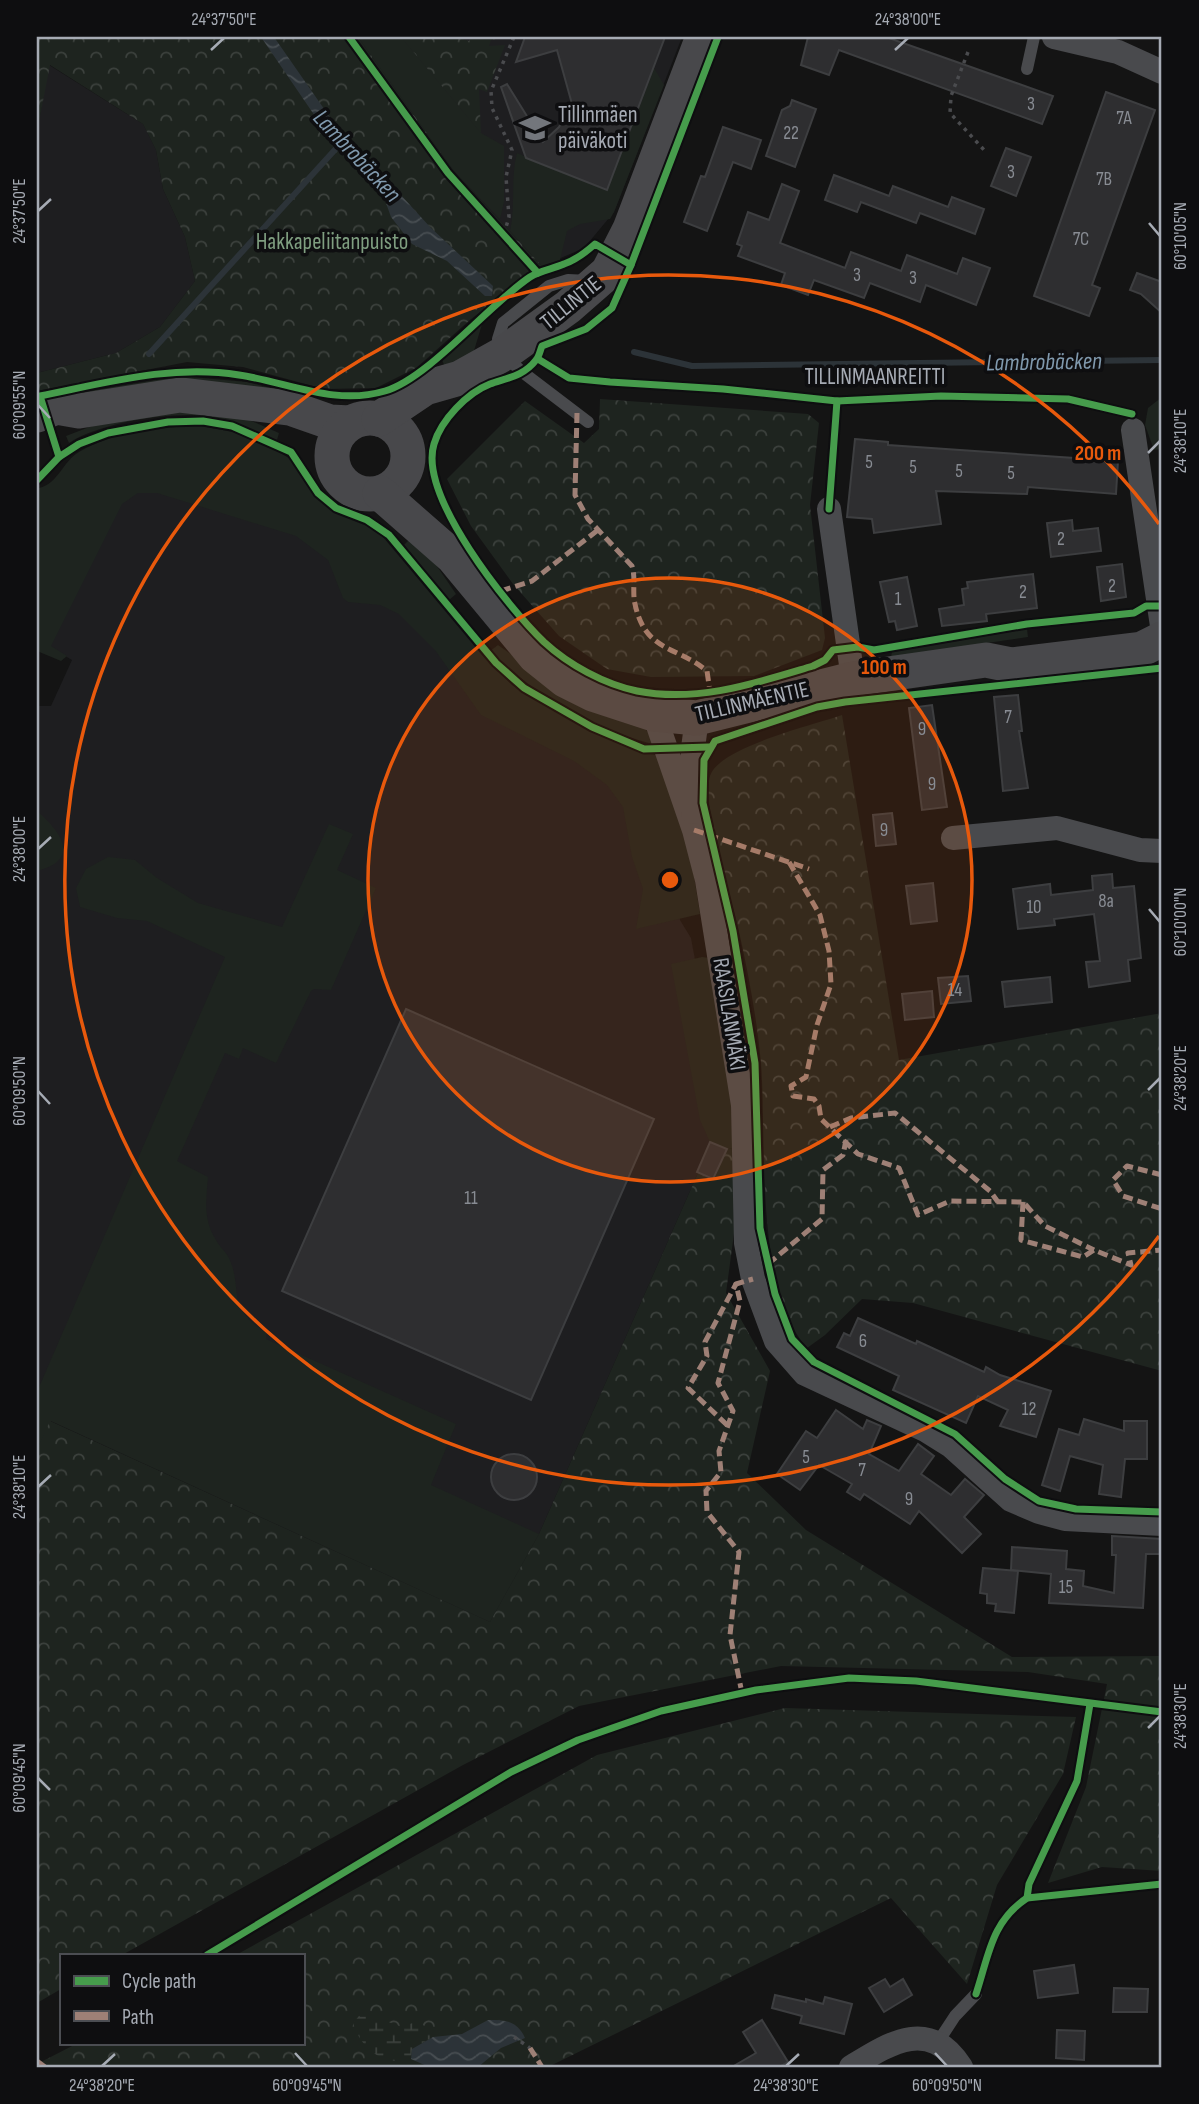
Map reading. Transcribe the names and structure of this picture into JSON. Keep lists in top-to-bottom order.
{
  "streets": {
    "street": ["TILLINTIE", "TILLINMÄENTIE", "RAASILANMÄKI"],
    "cycle path": ["TILLINMAANREITTI"]
  },
  "crossings": [
    ["TILLINTIE", "TILLINMÄENTIE"],
    ["TILLINMÄENTIE", "RAASILANMÄKI"]
  ],
  "water": ["Lambrobäcken"],
  "parks": ["Hakkapeliitanpuisto"],
  "places": {
    "school or university": ["Tillinmäen päiväkoti"]
  },
  "house_numbers": [
    "3",
    "7A",
    "22",
    "3",
    "7B",
    "7C",
    "3",
    "3",
    "5",
    "5",
    "5",
    "5",
    "2",
    "2",
    "2",
    "1",
    "7",
    "9",
    "9",
    "9",
    "8a",
    "10",
    "14",
    "11",
    "6",
    "12",
    "5",
    "7",
    "9",
    "15"
  ],
  "legend": ["Cycle path", "Path"],
  "coordinates": [
    "24°37'50\"E",
    "24°38'00\"E",
    "60°10'05\"N",
    "60°09'55\"N",
    "24°38'10\"E",
    "60°10'00\"N",
    "24°38'20\"E",
    "60°09'50\"N",
    "24°38'30\"E",
    "60°09'45\"N"
  ],
  "rings": ["200 m", "100 m"]
}
